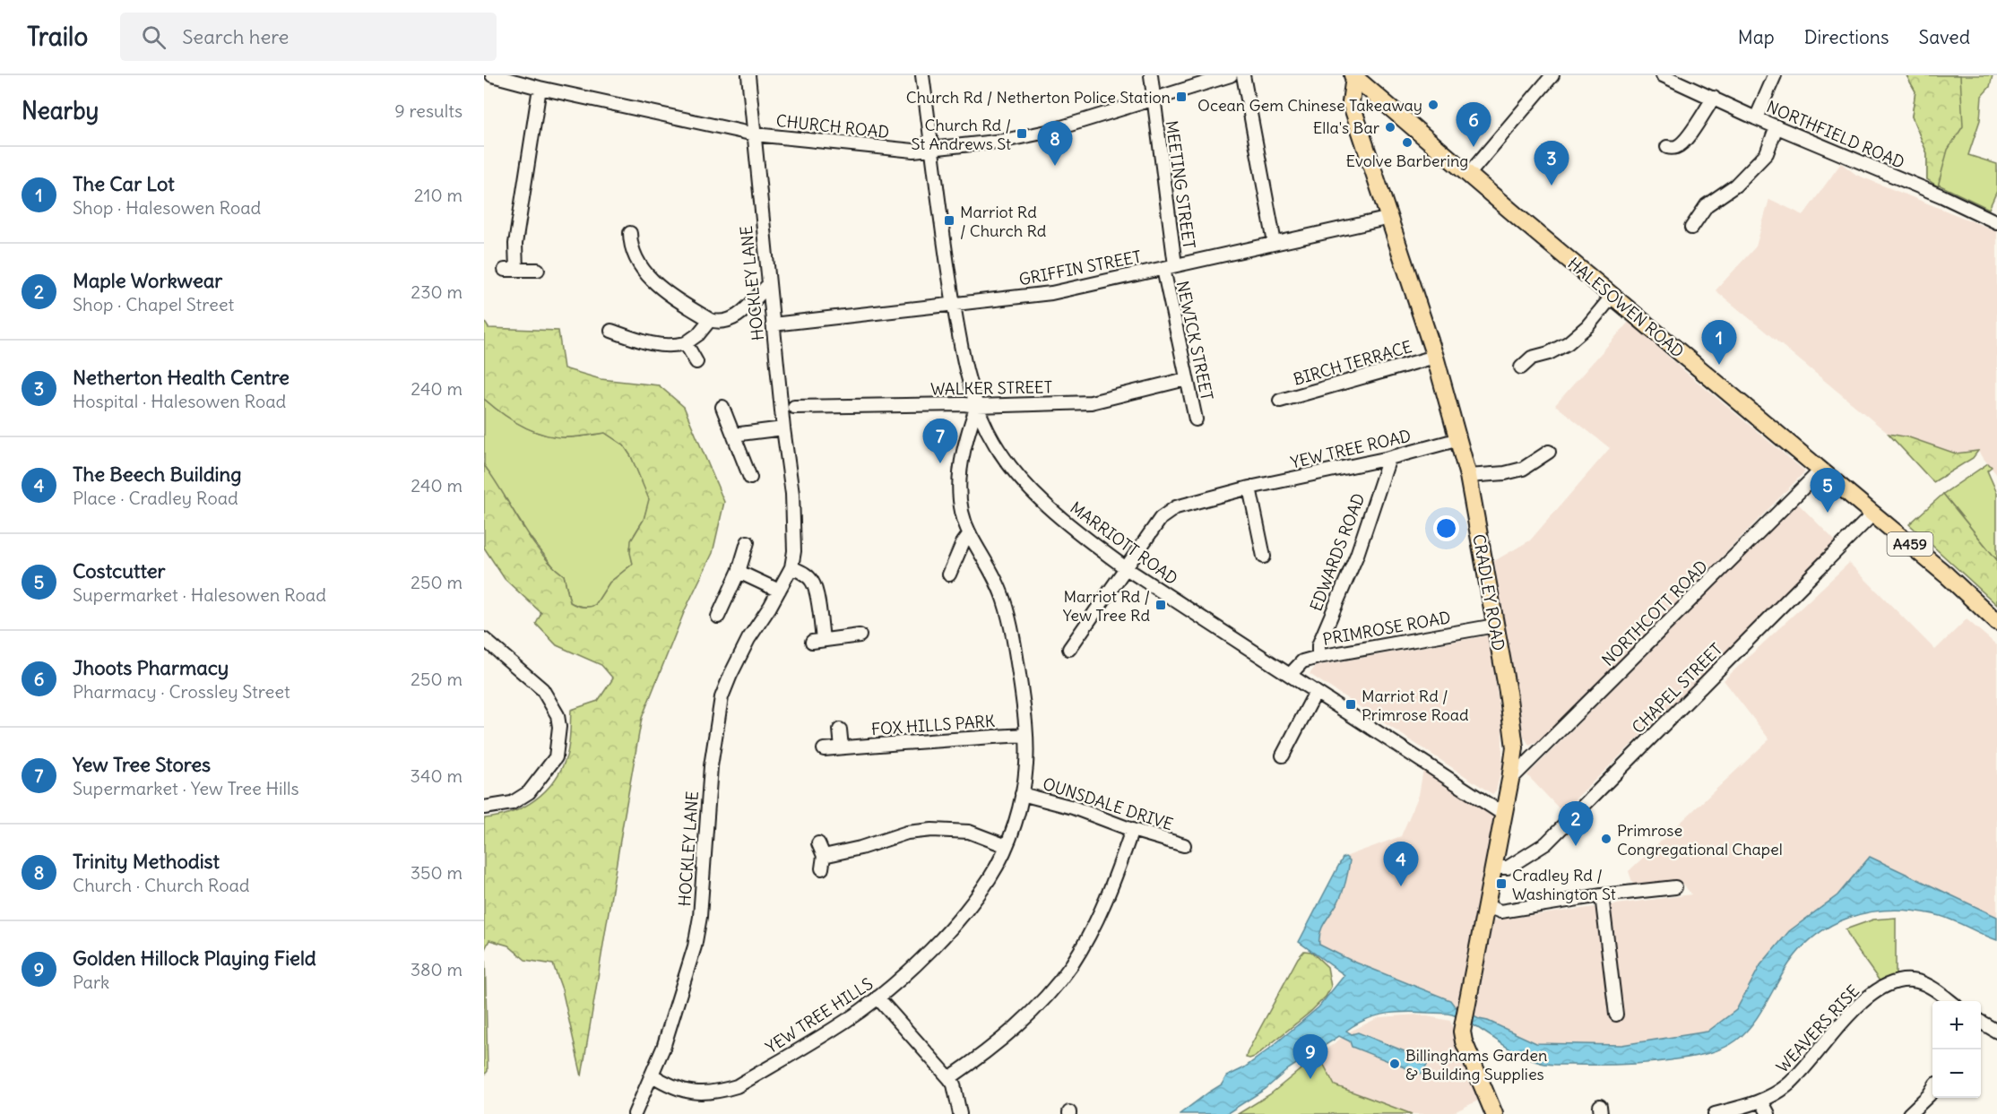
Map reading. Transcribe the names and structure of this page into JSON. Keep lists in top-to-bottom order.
{
  "streets": {
    "main road": ["HALESOWEN ROAD", "A459", "CRADLEY ROAD"],
    "street": [
      "CHURCH ROAD",
      "NORTHFIELD ROAD",
      "MEETING STREET",
      "GRIFFIN STREET",
      "HOCKLEY LANE",
      "NEWICK STREET",
      "BIRCH TERRACE",
      "WALKER STREET",
      "YEW TREE ROAD",
      "MARRIOTT ROAD",
      "EDWARDS ROAD",
      "NORTHCOTT ROAD",
      "PRIMROSE ROAD",
      "CHAPEL STREET",
      "FOX HILLS PARK",
      "OUNSDALE DRIVE",
      "YEW TREE HILLS",
      "WEAVERS RISE"
    ]
  },
  "crossings": [
    ["CHURCH ROAD", "MEETING STREET"],
    ["CHURCH ROAD", "HOCKLEY LANE"],
    ["CHURCH ROAD", "MARRIOTT ROAD"],
    ["MEETING STREET", "GRIFFIN STREET"],
    ["MEETING STREET", "NEWICK STREET"],
    ["GRIFFIN STREET", "HOCKLEY LANE"],
    ["GRIFFIN STREET", "NEWICK STREET"],
    ["GRIFFIN STREET", "MARRIOTT ROAD"],
    ["GRIFFIN STREET", "CRADLEY ROAD"],
    ["HOCKLEY LANE", "YEW TREE HILLS"],
    ["HALESOWEN ROAD", "CRADLEY ROAD"],
    ["HALESOWEN ROAD", "NORTHCOTT ROAD"],
    ["HALESOWEN ROAD", "CHAPEL STREET"],
    ["NEWICK STREET", "WALKER STREET"],
    ["BIRCH TERRACE", "CRADLEY ROAD"],
    ["WALKER STREET", "MARRIOTT ROAD"],
    ["WALKER STREET", "YEW TREE HILLS"],
    ["YEW TREE ROAD", "MARRIOTT ROAD"],
    ["YEW TREE ROAD", "EDWARDS ROAD"],
    ["YEW TREE ROAD", "CRADLEY ROAD"],
    ["MARRIOTT ROAD", "CRADLEY ROAD"],
    ["MARRIOTT ROAD", "PRIMROSE ROAD"],
    ["MARRIOTT ROAD", "YEW TREE HILLS"],
    ["EDWARDS ROAD", "PRIMROSE ROAD"],
    ["CRADLEY ROAD", "NORTHCOTT ROAD"],
    ["CRADLEY ROAD", "PRIMROSE ROAD"],
    ["CRADLEY ROAD", "CHAPEL STREET"],
    ["FOX HILLS PARK", "YEW TREE HILLS"],
    ["OUNSDALE DRIVE", "YEW TREE HILLS"]
  ],
  "places": {
    "transit": [
      "Church Rd / Netherton Police Station",
      "Church Rd / St Andrews St",
      "Marriot Rd / Church Rd",
      "Marriot Rd / Yew Tree Rd",
      "Marriot Rd / Primrose Road",
      "Cradley Rd / Washington St"
    ],
    "other": [
      "Ocean Gem Chinese Takeaway",
      "Ella's Bar",
      "Evolve Barbering",
      "Primrose Congregational Chapel",
      "Billinghams Garden & Building Supplies"
    ]
  },
  "page": {
    "header": "Trailo",
    "search": "Search here",
    "nav": ["Map", "Directions", "Saved"],
    "heading": ["Nearby", "9 results"],
    "pins": [
      "6",
      "8",
      "3",
      "1",
      "7",
      "5",
      "2",
      "4",
      "9"
    ],
    "list": [
      {
        "mark": "1",
        "name": "The Car Lot",
        "note": "Shop · Halesowen Road",
        "value": "210 m"
      },
      {
        "mark": "2",
        "name": "Maple Workwear",
        "note": "Shop · Chapel Street",
        "value": "230 m"
      },
      {
        "mark": "3",
        "name": "Netherton Health Centre",
        "note": "Hospital · Halesowen Road",
        "value": "240 m"
      },
      {
        "mark": "4",
        "name": "The Beech Building",
        "note": "Place · Cradley Road",
        "value": "240 m"
      },
      {
        "mark": "5",
        "name": "Costcutter",
        "note": "Supermarket · Halesowen Road",
        "value": "250 m"
      },
      {
        "mark": "6",
        "name": "Jhoots Pharmacy",
        "note": "Pharmacy · Crossley Street",
        "value": "250 m"
      },
      {
        "mark": "7",
        "name": "Yew Tree Stores",
        "note": "Supermarket · Yew Tree Hills",
        "value": "340 m"
      },
      {
        "mark": "8",
        "name": "Trinity Methodist",
        "note": "Church · Church Road",
        "value": "350 m"
      },
      {
        "mark": "9",
        "name": "Golden Hillock Playing Field",
        "note": "Park",
        "value": "380 m"
      }
    ],
    "map_buttons": ["+", "−"]
  }
}
